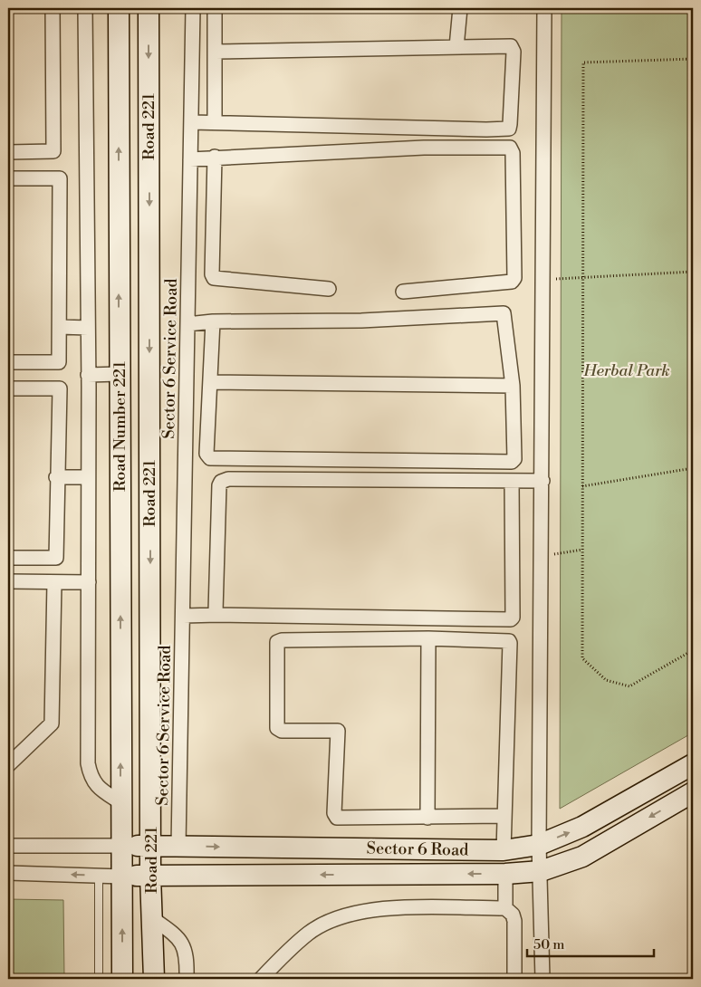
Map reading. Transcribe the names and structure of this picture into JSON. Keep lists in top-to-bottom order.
{
  "streets": {
    "main road": ["Road 221", "Road Number 221", "Sector 6 Road"],
    "street": ["Sector 6 Service Road"]
  },
  "crossings": [
    ["Road 221", "Road Number 221"],
    ["Road 221", "Sector 6 Road"],
    ["Sector 6 Service Road", "Sector 6 Road"],
    ["Road Number 221", "Sector 6 Road"]
  ],
  "one_way": ["Road Number 221"],
  "parks": ["Herbal Park"],
  "scale_bar": "50 m"
}
